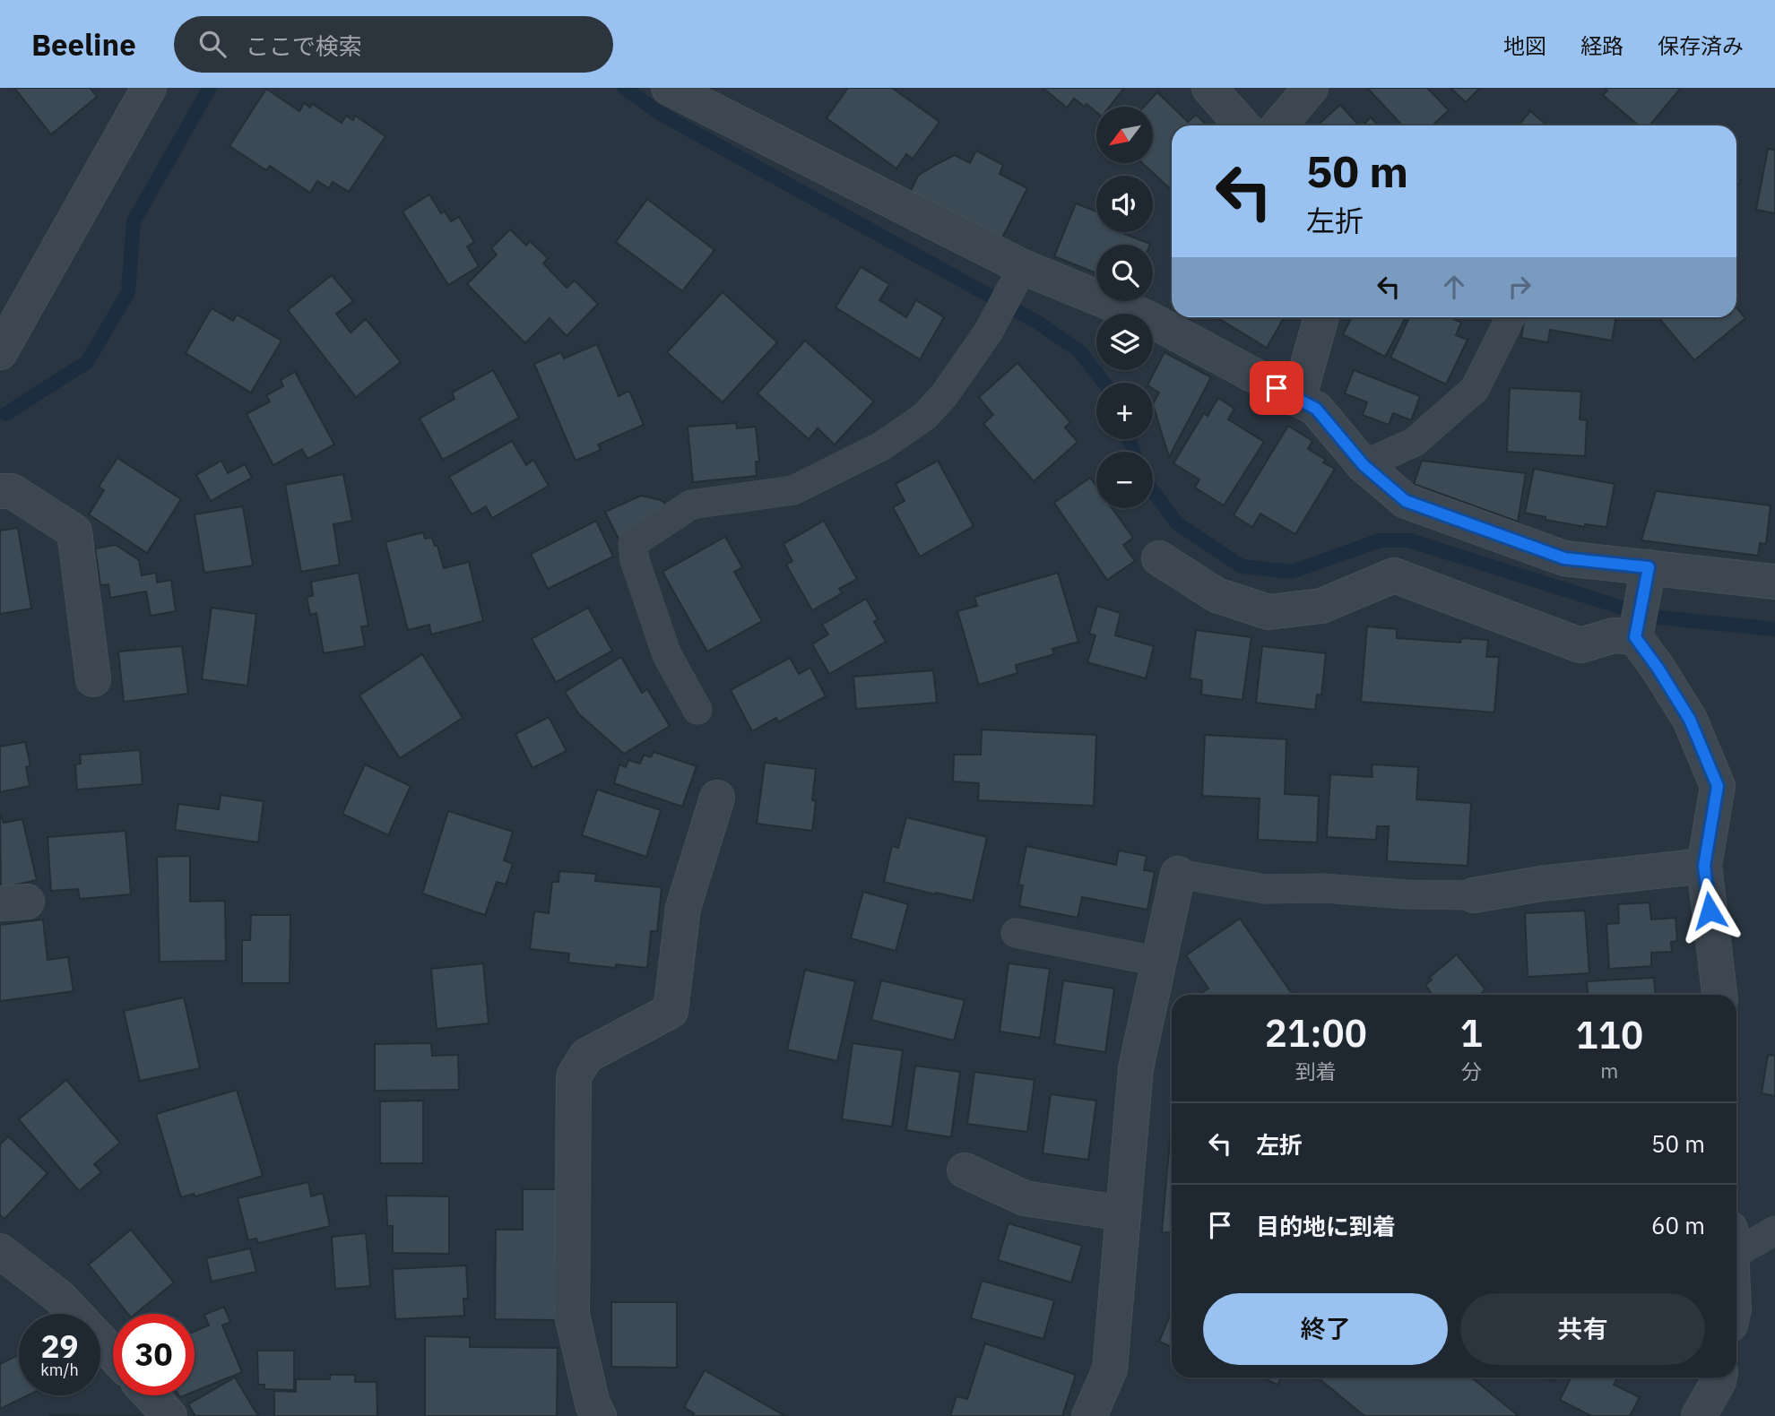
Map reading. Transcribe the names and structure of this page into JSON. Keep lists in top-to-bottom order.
{
  "north": "bottom left",
  "page": {
    "header": "Beeline",
    "search": "ここで検索",
    "nav": ["地図", "経路", "保存済み"],
    "map_buttons": ["+", "−"],
    "turn": ["50 m", "左折"],
    "eta": [
      "21:00",
      "到着",
      "1",
      "分",
      "110",
      "m"
    ],
    "list": [
      {
        "name": "左折",
        "value": "50 m"
      },
      {
        "name": "目的地に到着",
        "value": "60 m"
      }
    ],
    "buttons": ["終了", "共有"],
    "speed": "29 km/h",
    "limit": "30"
  }
}
